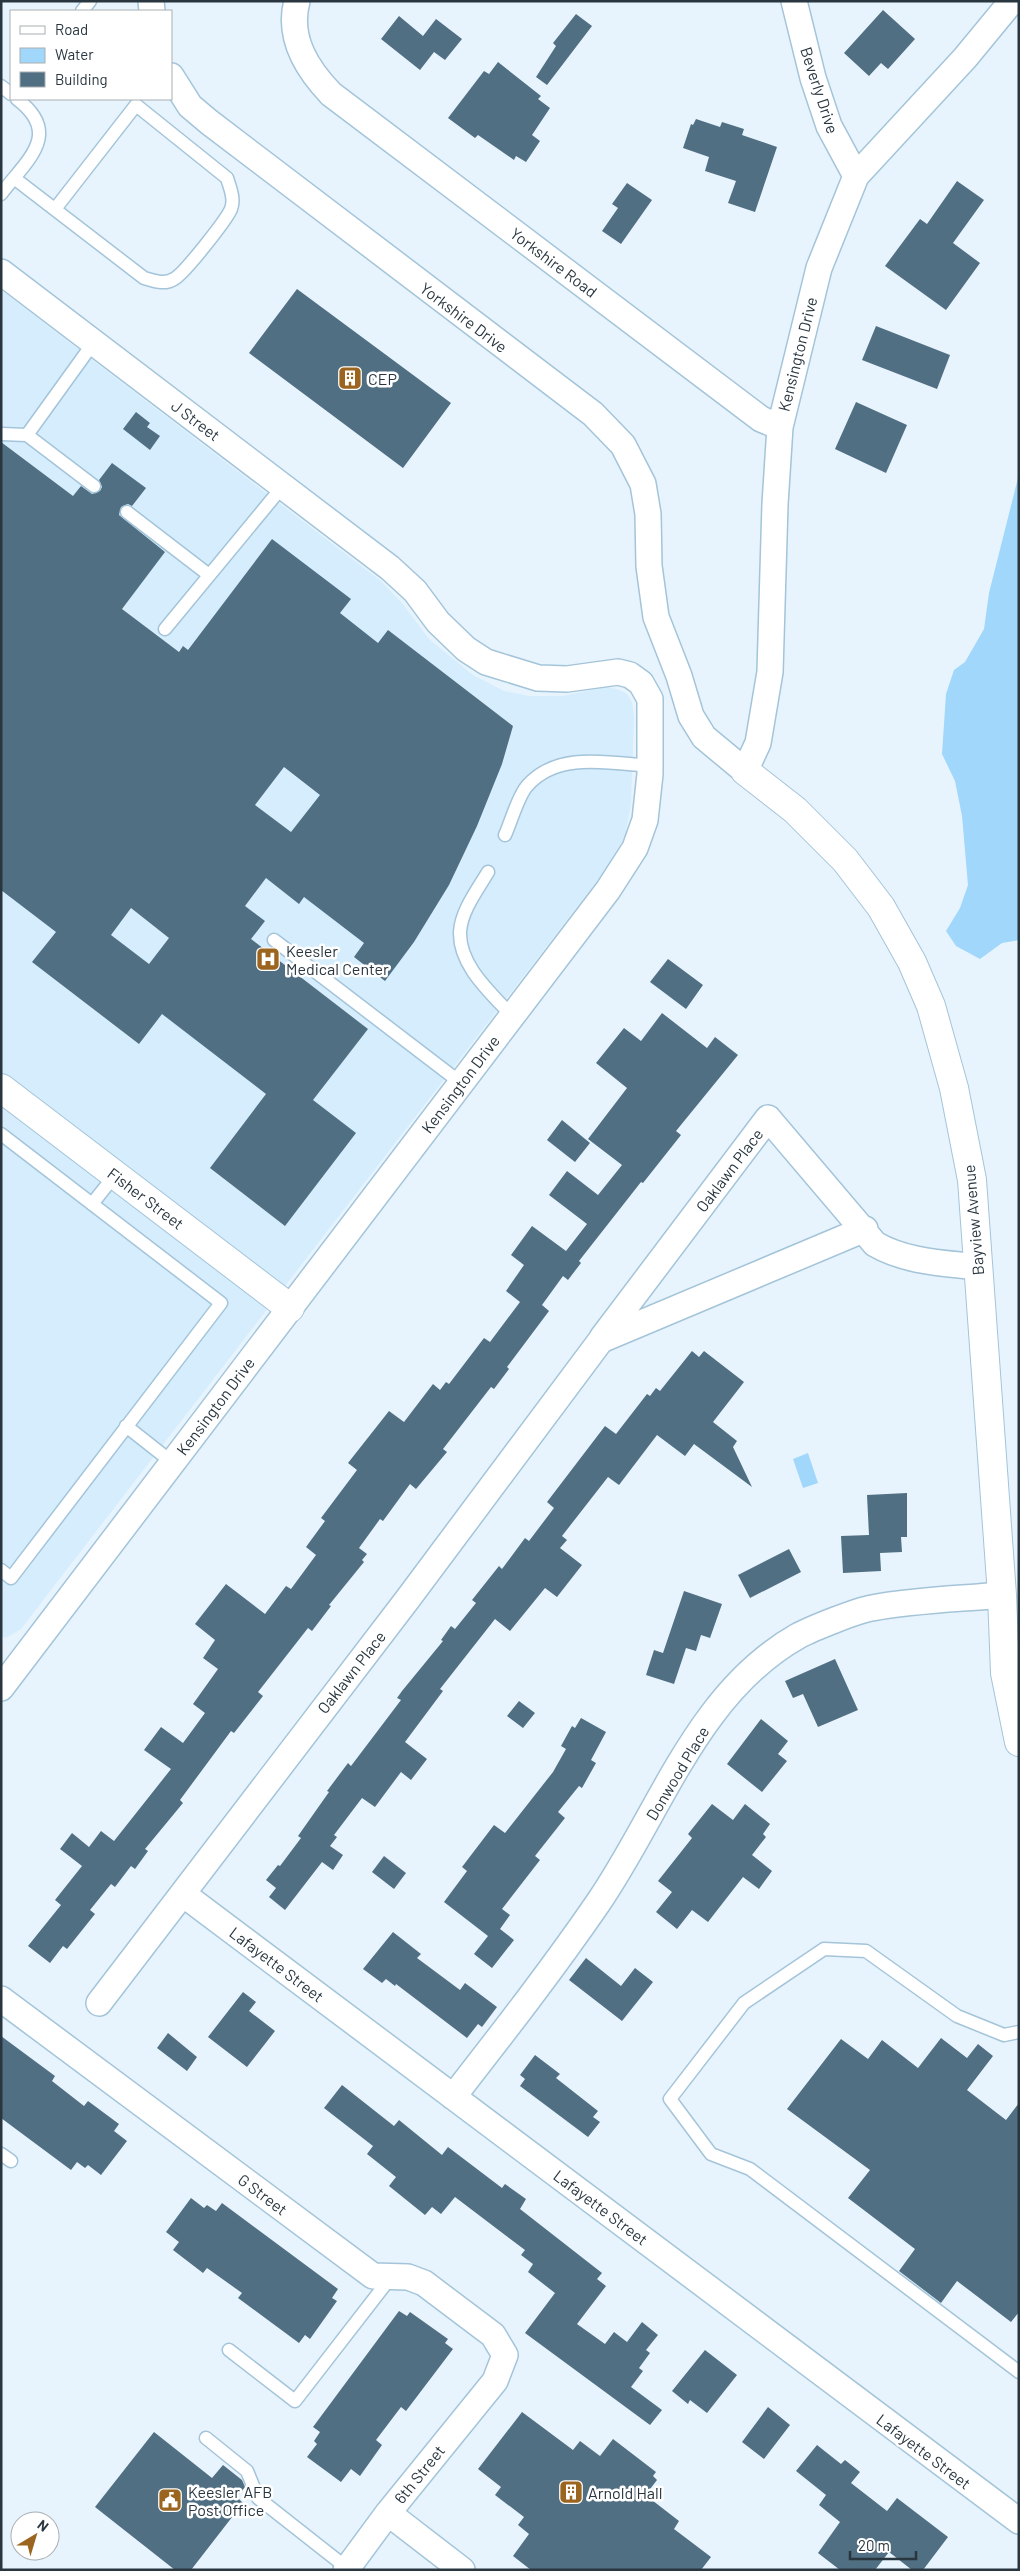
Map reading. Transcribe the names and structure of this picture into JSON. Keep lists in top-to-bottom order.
{
  "streets": {
    "street": [
      "Beverly Drive",
      "Yorkshire Road",
      "Yorkshire Drive",
      "Kensington Drive",
      "J Street",
      "Oaklawn Place",
      "Fisher Street",
      "Bayview Avenue",
      "Donwood Place",
      "Lafayette Street",
      "G Street",
      "6th Street"
    ]
  },
  "crossings": [
    ["Beverly Drive", "Kensington Drive"],
    ["Yorkshire Road", "Kensington Drive"],
    ["Yorkshire Drive", "Kensington Drive"],
    ["Yorkshire Drive", "Bayview Avenue"],
    ["Kensington Drive", "J Street"],
    ["Kensington Drive", "Fisher Street"],
    ["Kensington Drive", "Bayview Avenue"],
    ["Oaklawn Place", "Bayview Avenue"],
    ["Oaklawn Place", "Lafayette Street"],
    ["Bayview Avenue", "Donwood Place"],
    ["Donwood Place", "Lafayette Street"],
    ["G Street", "6th Street"]
  ],
  "places": {
    "building": ["CEP", "Arnold Hall"],
    "hospital": ["Keesler Medical Center"],
    "public building": ["Keesler AFB Post Office"]
  },
  "legend": ["Road", "Water", "Building"],
  "scale_bar": "20 m",
  "north": "top right"
}
